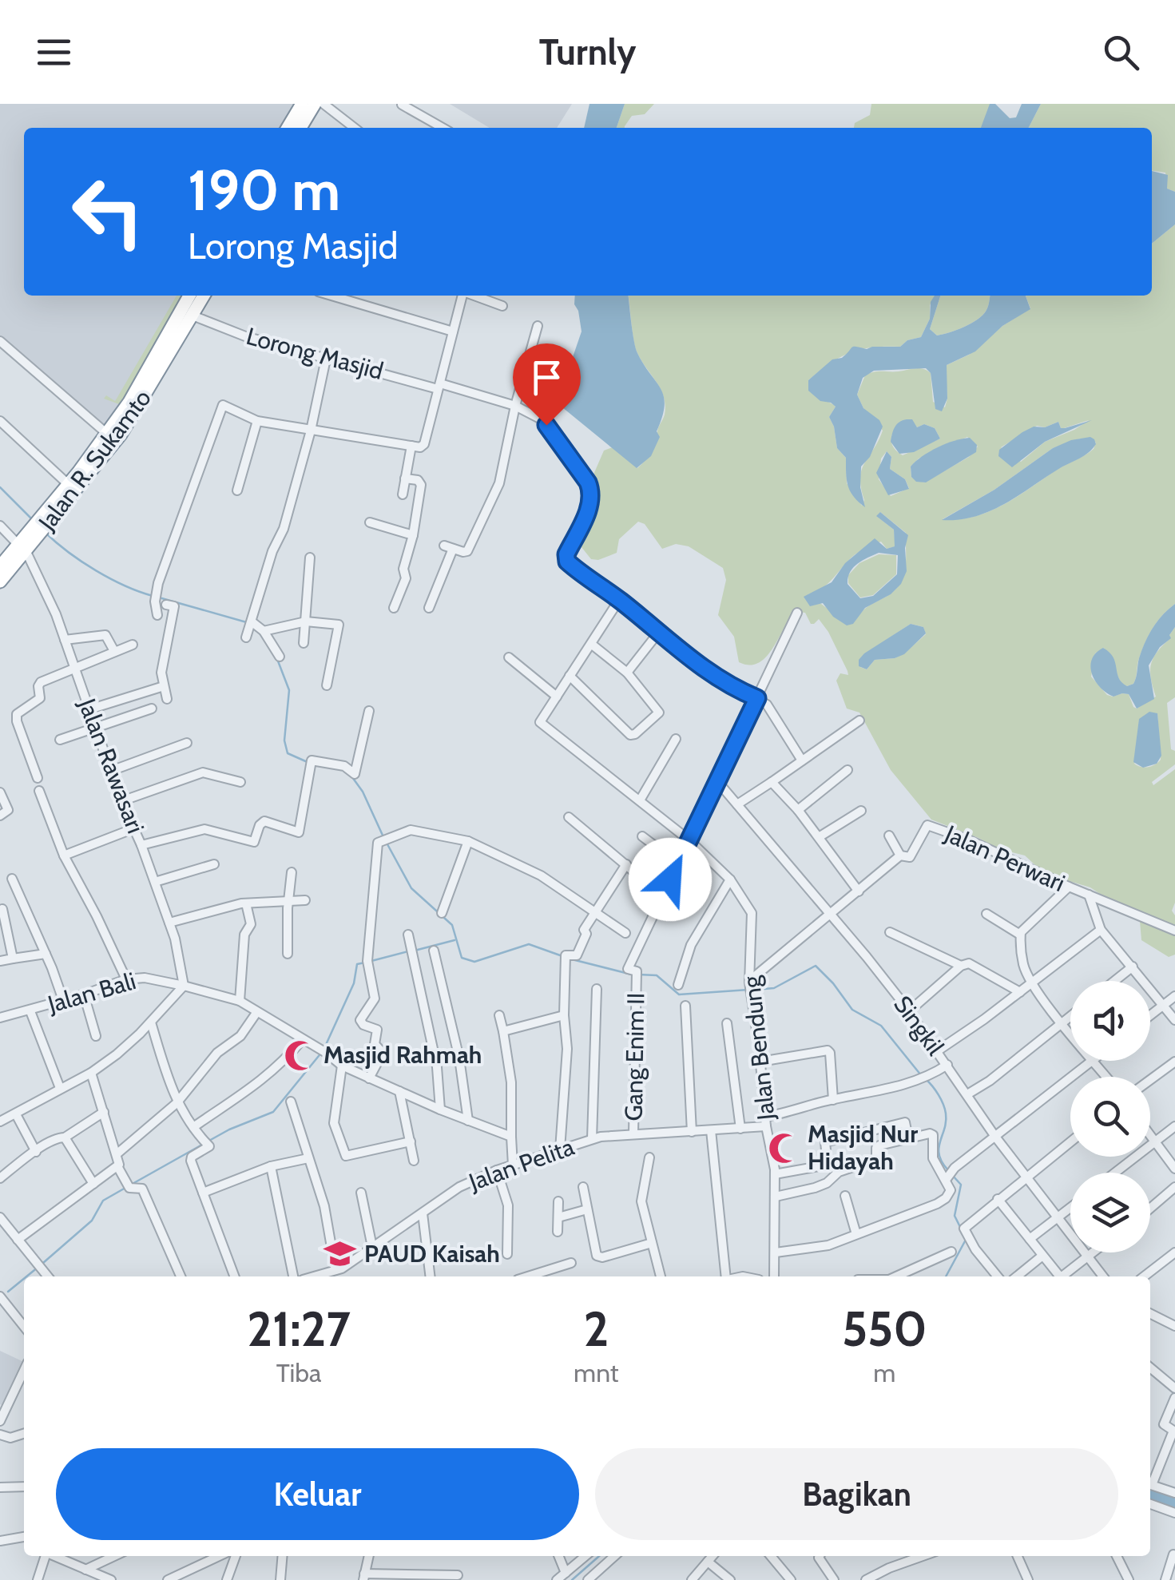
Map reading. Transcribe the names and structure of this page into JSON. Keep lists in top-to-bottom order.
{
  "streets": {
    "highway": ["Jalan R. Sukamto"],
    "street": [
      "Lorong Masjid",
      "Jalan Rawasari",
      "Jalan Perwari",
      "Jalan Bali",
      "Singkil",
      "Jalan Bendung",
      "Gang Enim II",
      "Jalan Pelita"
    ]
  },
  "crossings": [
    ["Lorong Masjid", "Jalan R. Sukamto"],
    ["Jalan R. Sukamto", "Jalan Rawasari"],
    ["Jalan Rawasari", "Jalan Bali"],
    ["Jalan Perwari", "Singkil"],
    ["Jalan Perwari", "Jalan Bendung"],
    ["Singkil", "Jalan Pelita"],
    ["Jalan Bendung", "Jalan Pelita"],
    ["Gang Enim II", "Jalan Pelita"]
  ],
  "places": {
    "mosque": ["Masjid Rahmah", "Masjid Nur Hidayah"],
    "school or university": ["PAUD Kaisah"]
  },
  "page": {
    "header": "Turnly",
    "turn": ["190 m", "Lorong Masjid"],
    "eta": [
      "21:27",
      "Tiba",
      "2",
      "mnt",
      "550",
      "m"
    ],
    "buttons": ["Keluar", "Bagikan"]
  }
}
